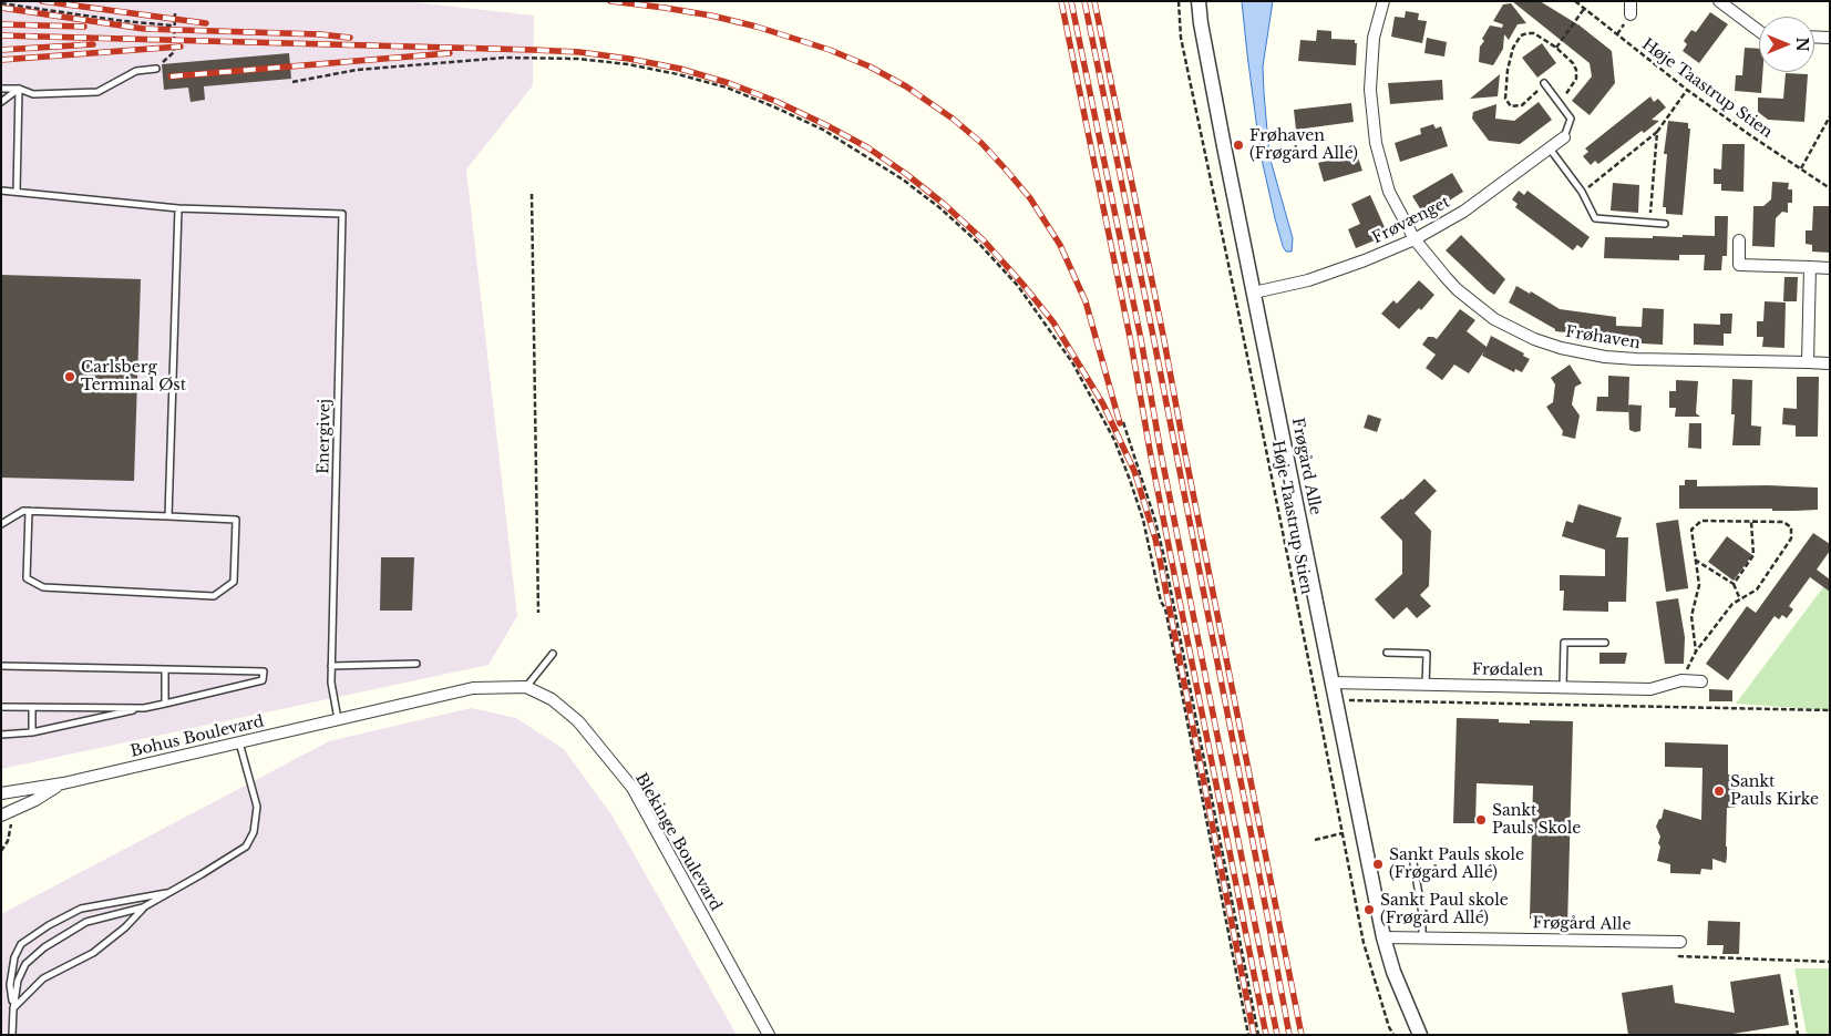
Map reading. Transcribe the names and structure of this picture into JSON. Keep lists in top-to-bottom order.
{
  "streets": {
    "street": [
      "Frøvænget",
      "Frøhaven",
      "Frøgård Alle",
      "Frødalen",
      "Bohus Boulevard",
      "Blekinge Boulevard"
    ],
    "lane": ["Energivej"],
    "path": ["Høje Taastrup Stien"]
  },
  "crossings": [
    ["Frøvænget", "Frøhaven"],
    ["Frøvænget", "Frøgård Alle"],
    ["Energivej", "Bohus Boulevard"],
    ["Energivej", "Blekinge Boulevard"],
    ["Frøgård Alle", "Frødalen"],
    ["Bohus Boulevard", "Blekinge Boulevard"]
  ],
  "places": [
    "Frøhaven (Frøgård Allé)",
    "Carlsberg Terminal Øst",
    "Sankt Pauls Kirke",
    "Sankt Pauls Skole",
    "Sankt Pauls skole (Frøgård Allé)",
    "Sankt Paul skole (Frøgård Allé)"
  ],
  "north": "right"
}
